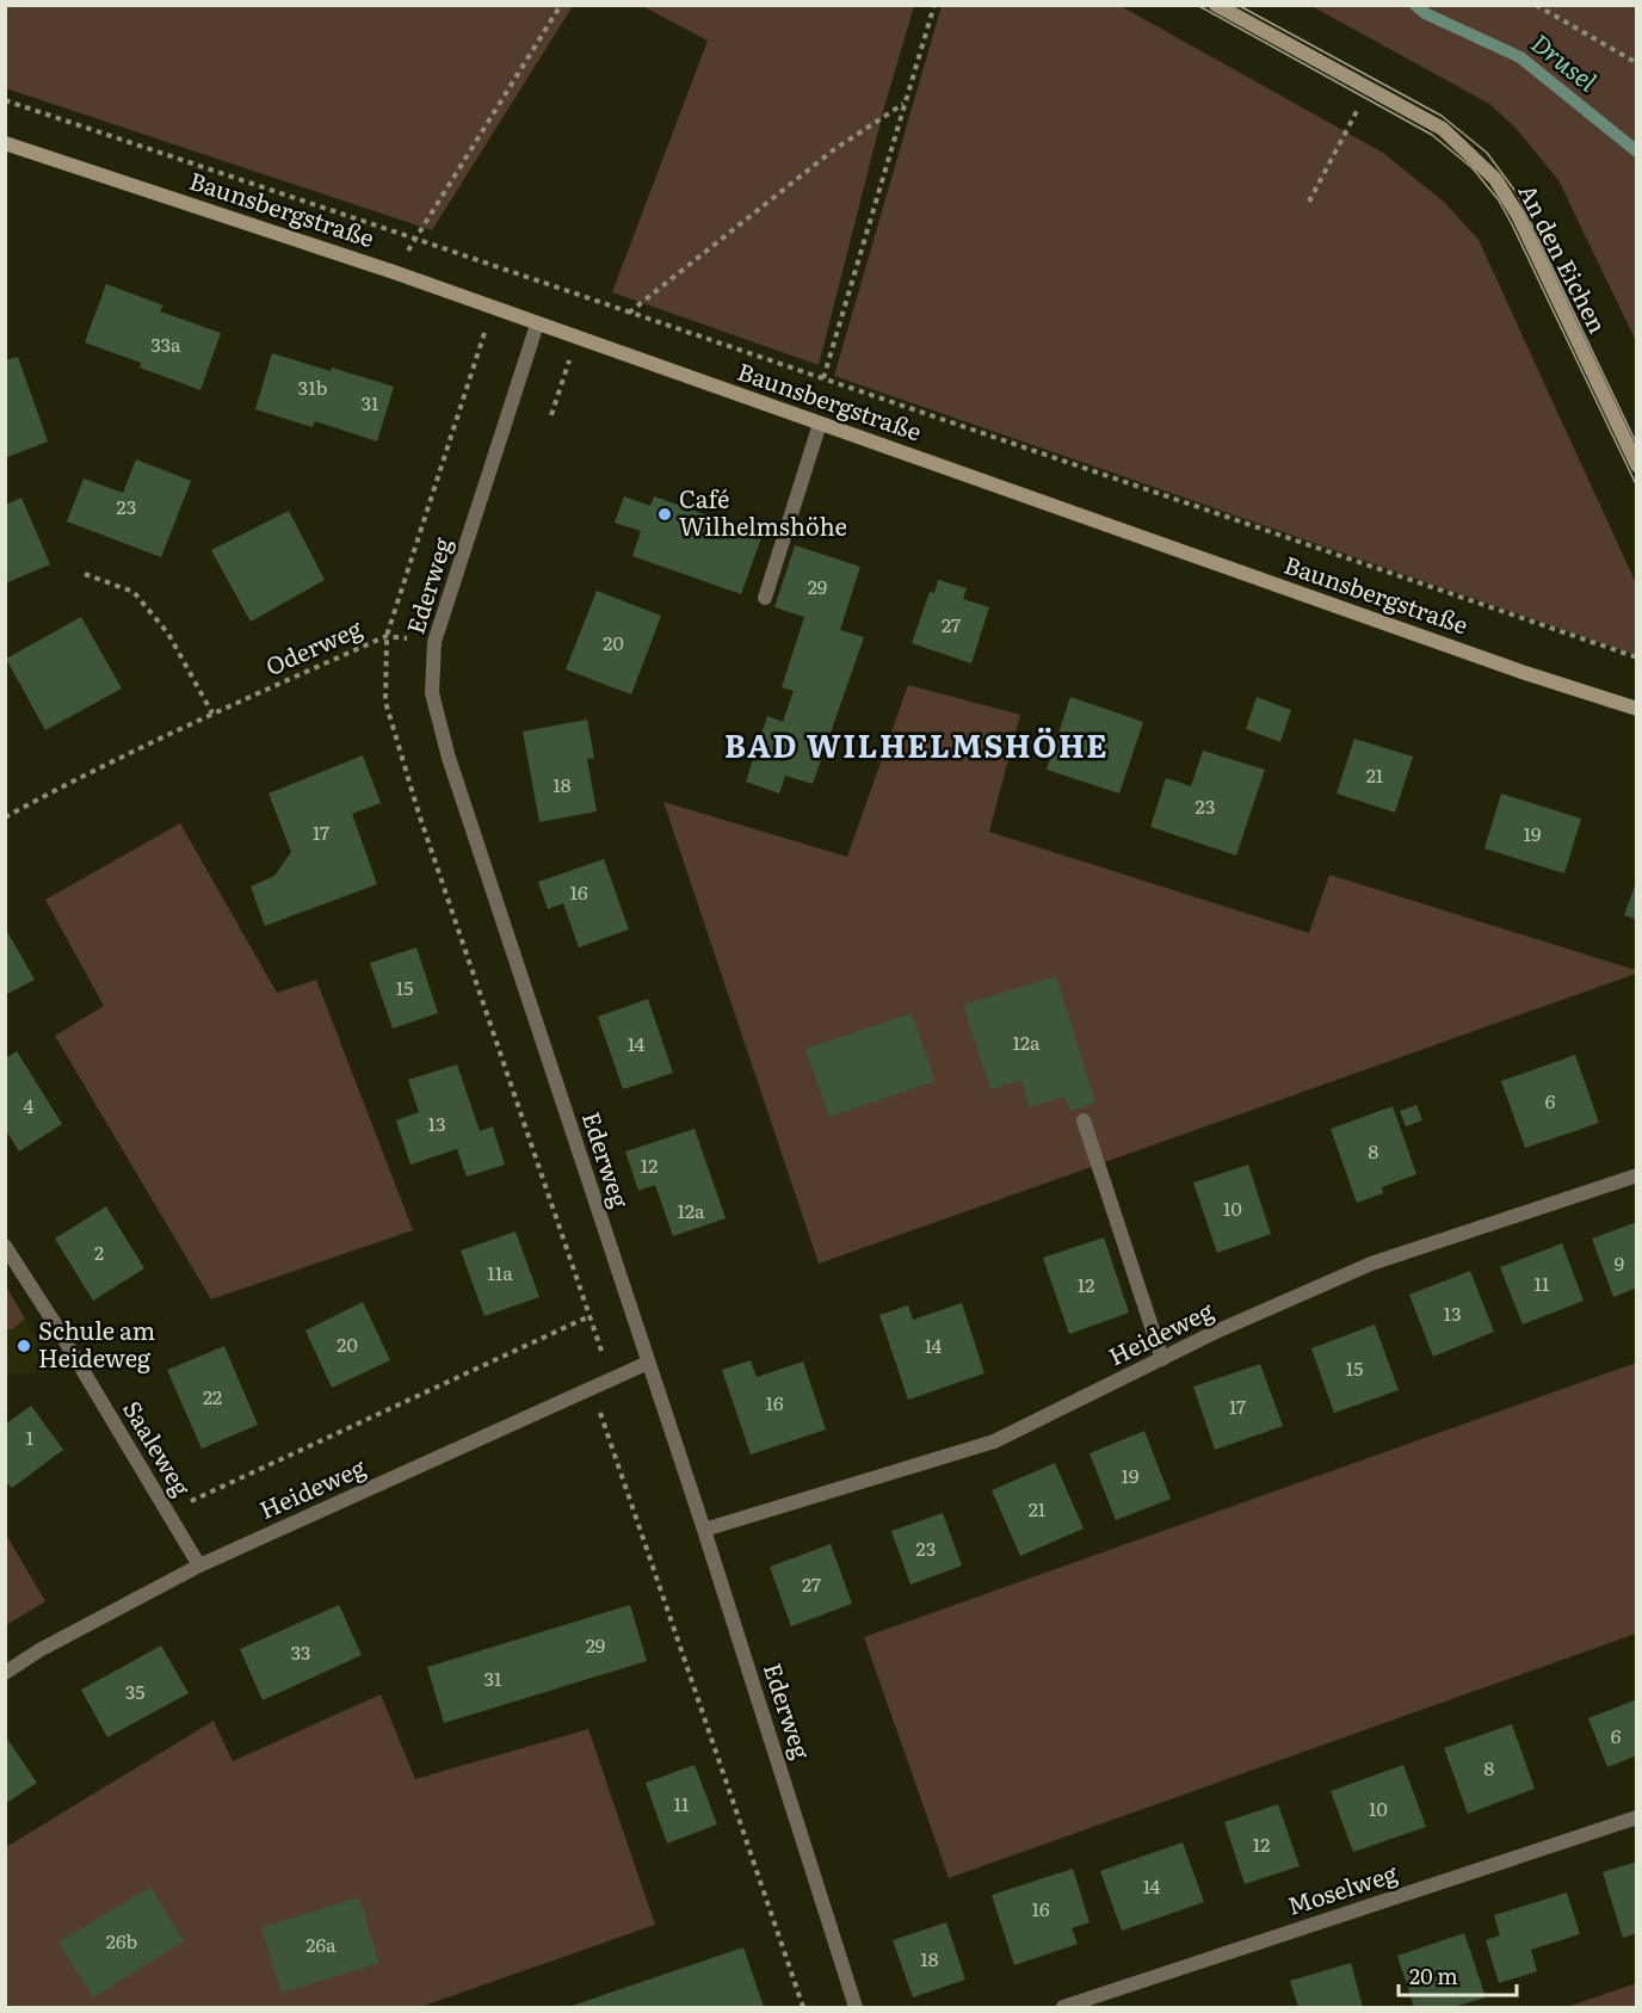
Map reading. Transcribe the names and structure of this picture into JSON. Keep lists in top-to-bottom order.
{
  "streets": {
    "main road": ["Baunsbergstraße", "An den Eichen"],
    "street": [
      "Ederweg",
      "Heideweg",
      "Saaleweg",
      "Moselweg"
    ],
    "path": ["Oderweg"]
  },
  "crossings": [
    ["Baunsbergstraße", "Ederweg"],
    ["Ederweg", "Oderweg"],
    ["Ederweg", "Heideweg"],
    ["Heideweg", "Saaleweg"]
  ],
  "districts": ["BAD WILHELMSHÖHE"],
  "water": ["Drusel"],
  "places": ["Café Wilhelmshöhe", "Schule am Heideweg"],
  "house_numbers": [
    "33a",
    "31b",
    "31",
    "23",
    "29",
    "27",
    "20",
    "21",
    "18",
    "23",
    "17",
    "19",
    "16",
    "15",
    "12a",
    "14",
    "6",
    "4",
    "13",
    "8",
    "12",
    "10",
    "12a",
    "2",
    "9",
    "11a",
    "11",
    "12",
    "13",
    "20",
    "14",
    "15",
    "22",
    "16",
    "17",
    "1",
    "19",
    "21",
    "23",
    "27",
    "29",
    "33",
    "31",
    "35",
    "6",
    "8",
    "11",
    "10",
    "12",
    "14",
    "16",
    "26b",
    "26a",
    "18"
  ],
  "scale_bar": "20 m"
}
